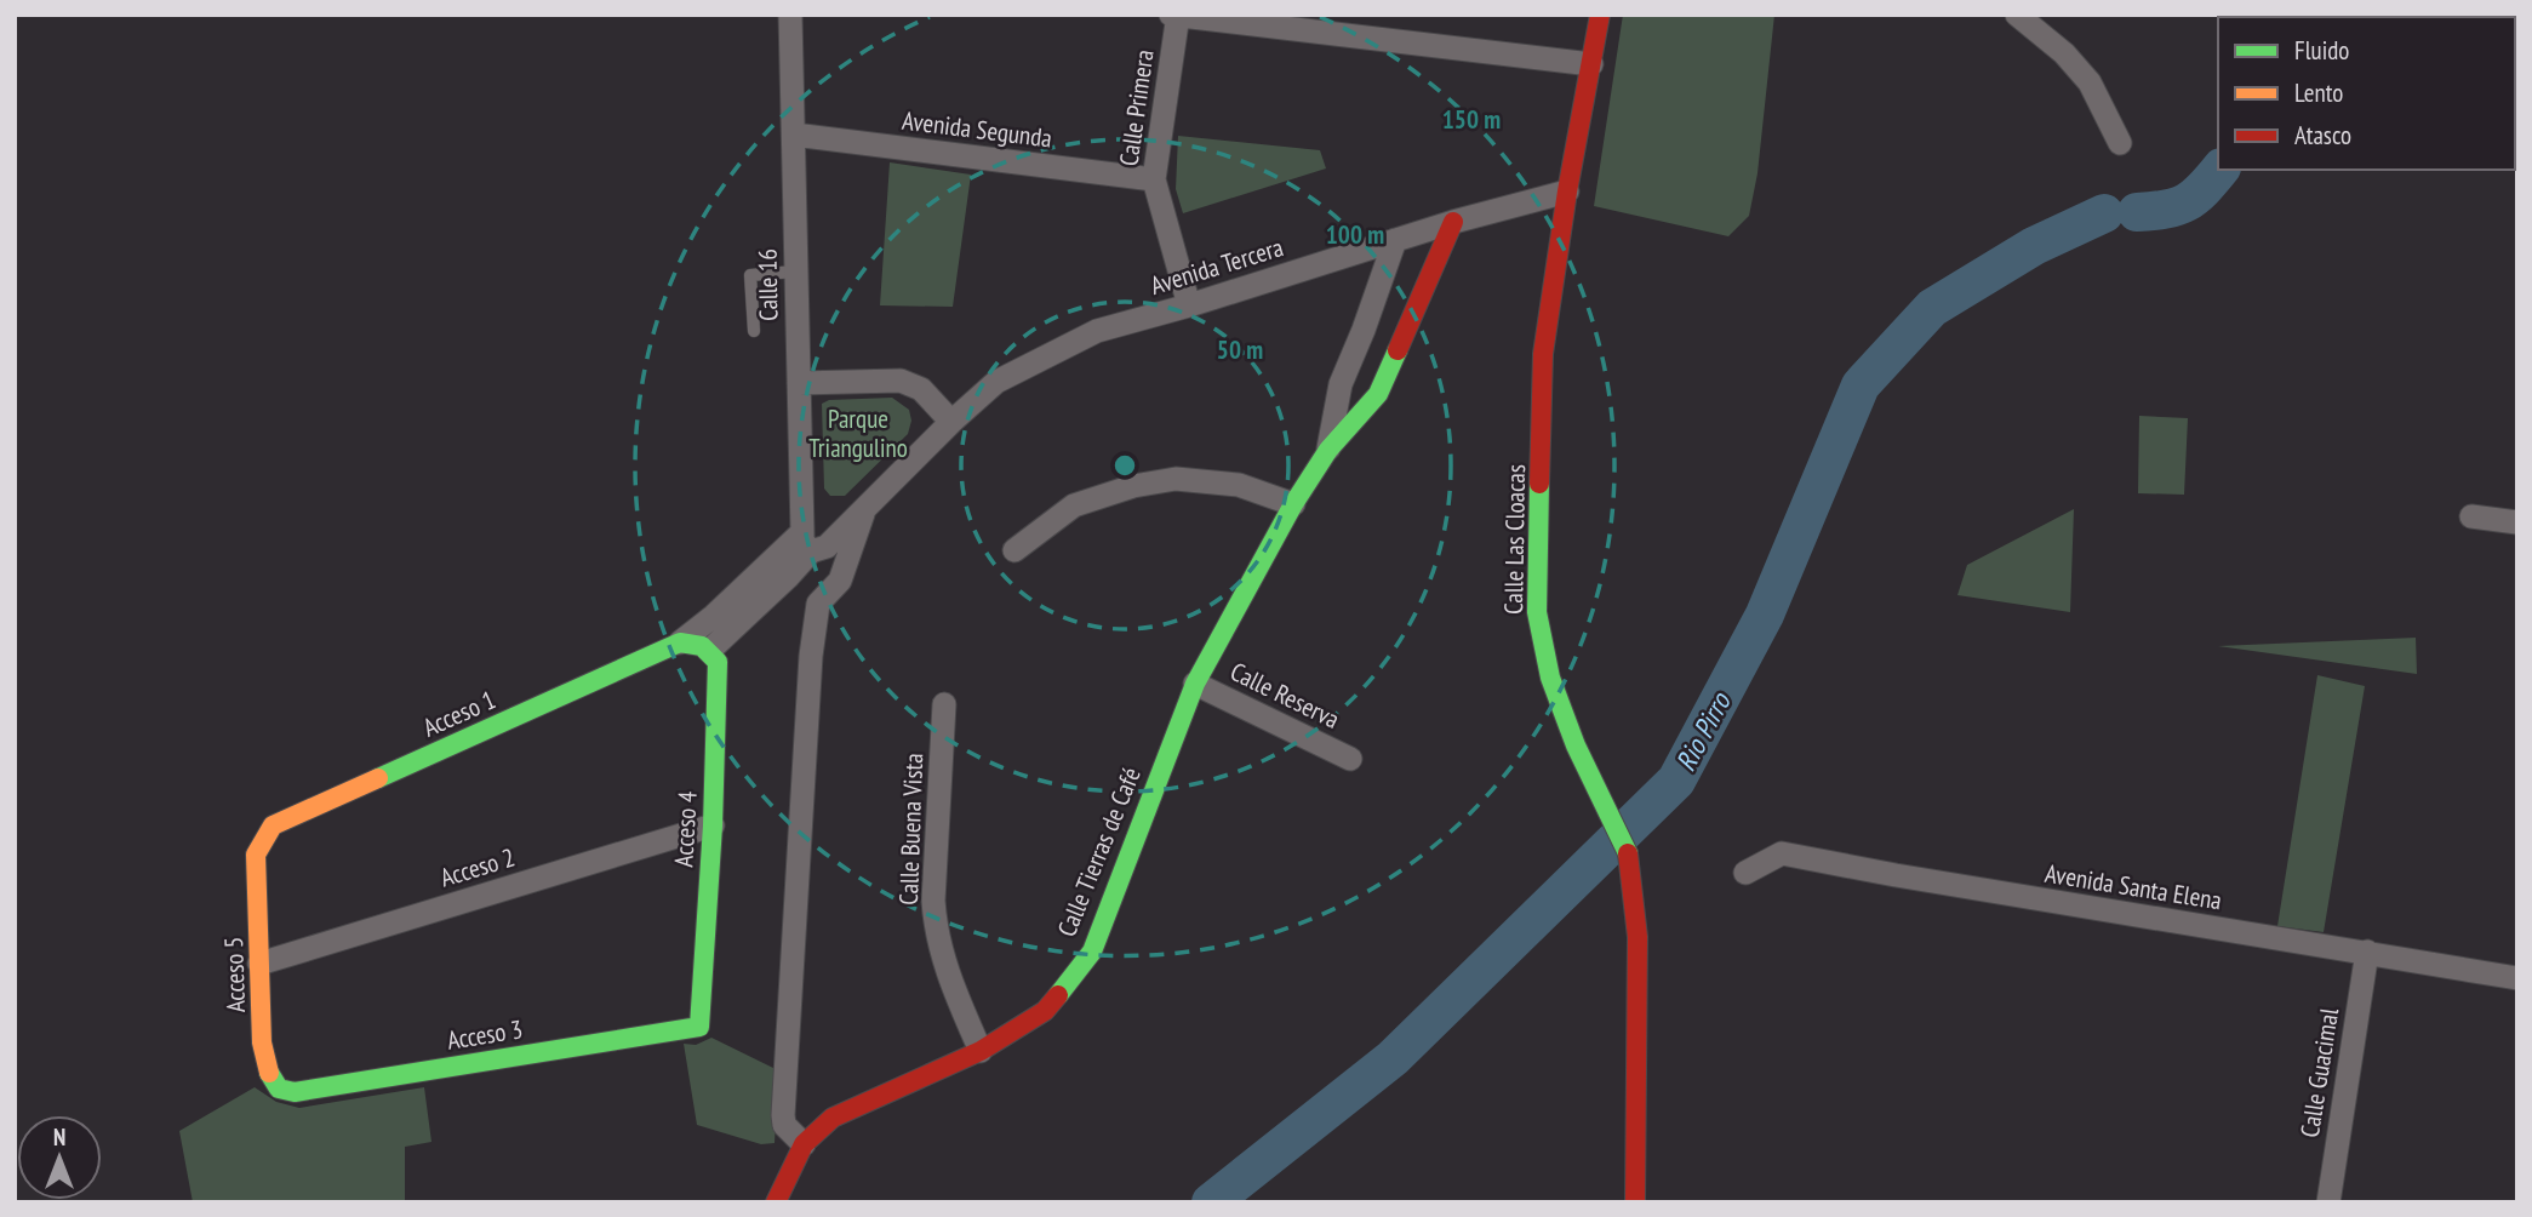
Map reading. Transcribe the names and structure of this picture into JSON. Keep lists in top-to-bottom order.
{
  "streets": {
    "street": [
      "Calle Primera",
      "Avenida Segunda",
      "Avenida Tercera",
      "Calle 16",
      "Calle Las Cloacas",
      "Calle Reserva",
      "Acceso 1",
      "Acceso 4",
      "Calle Buena Vista",
      "Calle Tierras de Café",
      "Acceso 2",
      "Avenida Santa Elena",
      "Acceso 5",
      "Acceso 3",
      "Calle Guacimal"
    ]
  },
  "crossings": [
    ["Calle Primera", "Avenida Segunda"],
    ["Calle Primera", "Avenida Tercera"],
    ["Avenida Segunda", "Calle 16"],
    ["Avenida Tercera", "Calle 16"],
    ["Avenida Tercera", "Calle Las Cloacas"],
    ["Avenida Tercera", "Acceso 1"],
    ["Avenida Tercera", "Acceso 4"],
    ["Avenida Tercera", "Calle Tierras de Café"],
    ["Calle Reserva", "Calle Tierras de Café"],
    ["Acceso 1", "Acceso 4"],
    ["Acceso 1", "Acceso 5"],
    ["Acceso 4", "Acceso 2"],
    ["Acceso 4", "Acceso 3"],
    ["Calle Buena Vista", "Calle Tierras de Café"],
    ["Acceso 2", "Acceso 5"],
    ["Avenida Santa Elena", "Calle Guacimal"],
    ["Acceso 5", "Acceso 3"]
  ],
  "water": ["Rio Pirro"],
  "parks": ["Parque Triangulino"],
  "legend": ["Fluido", "Lento", "Atasco"],
  "north": "top",
  "rings": ["150 m", "100 m", "50 m"]
}
